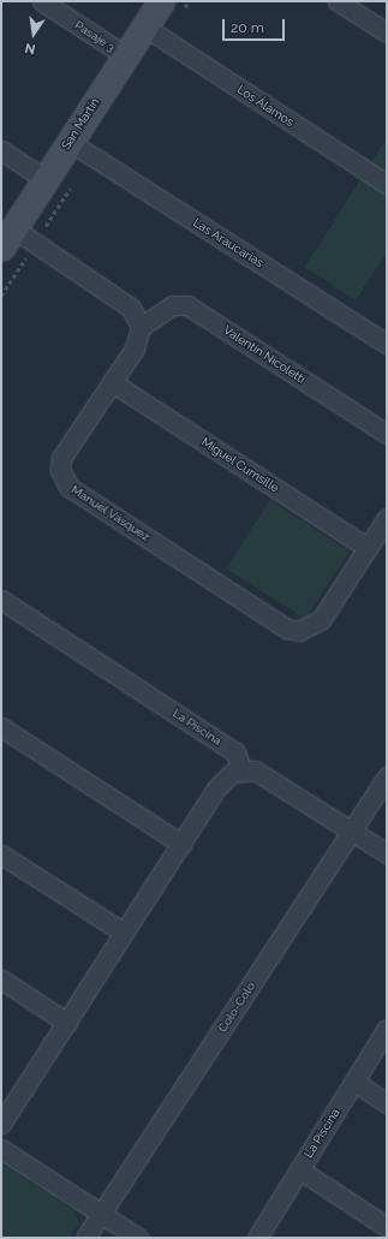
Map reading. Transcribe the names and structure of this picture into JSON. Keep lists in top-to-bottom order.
{
  "streets": {
    "street": [
      "Pasaje 3",
      "Los Álamos",
      "San Martín",
      "Las Araucarias",
      "Valentín Nicoletti",
      "Miguel Cumsille",
      "Manuel Vásquez",
      "La Piscina",
      "Colo-Colo"
    ]
  },
  "crossings": [
    ["Pasaje 3", "San Martín"],
    ["Los Álamos", "San Martín"],
    ["San Martín", "Las Araucarias"],
    ["Valentín Nicoletti", "Manuel Vásquez"],
    ["Miguel Cumsille", "Manuel Vásquez"]
  ],
  "scale_bar": "20 m",
  "north": "bottom"
}
